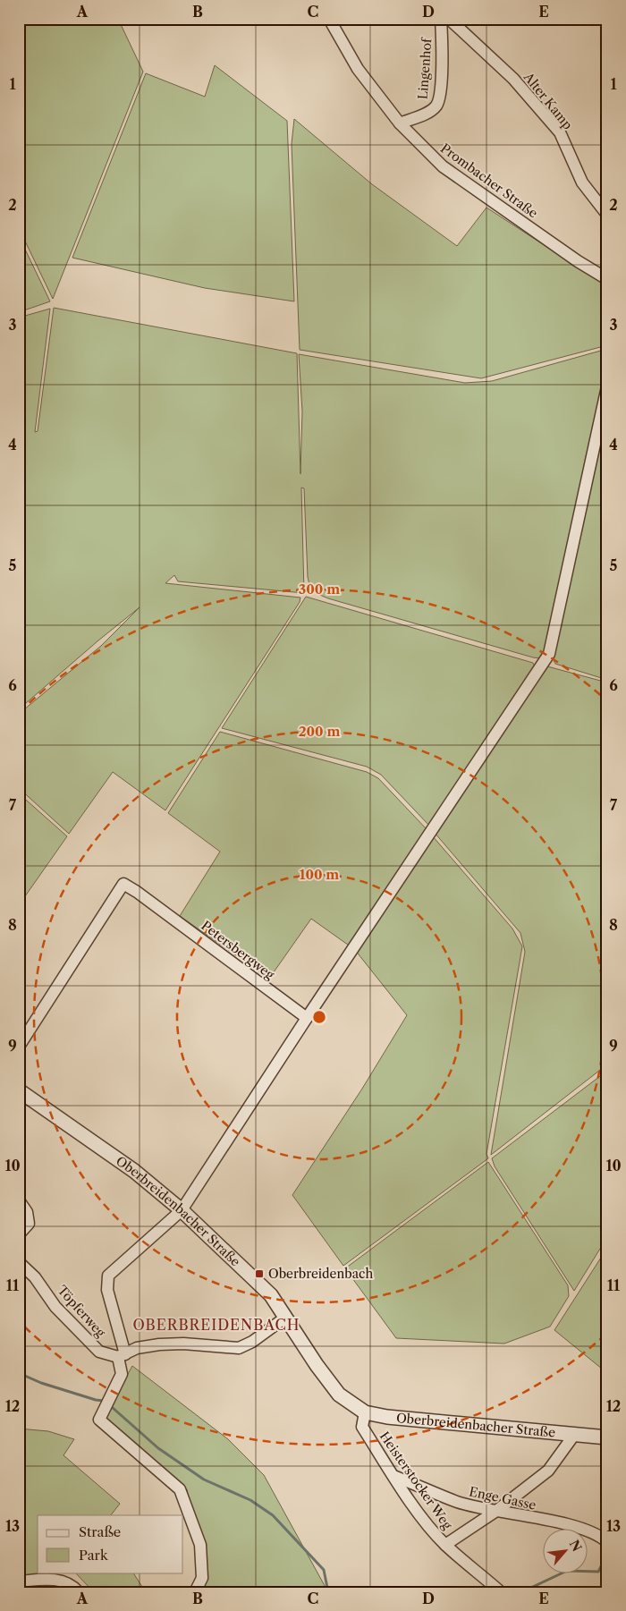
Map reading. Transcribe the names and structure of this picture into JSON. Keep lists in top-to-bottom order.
{
  "streets": {
    "street": [
      "Lingenhof",
      "Alter Kamp",
      "Prombacher Straße",
      "Petersbergweg",
      "Oberbreidenbacher Straße",
      "Töpferweg",
      "Heisterstocker Weg",
      "Enge Gasse"
    ]
  },
  "crossings": [
    ["Lingenhof", "Prombacher Straße"],
    ["Oberbreidenbacher Straße", "Heisterstocker Weg"],
    ["Heisterstocker Weg", "Enge Gasse"]
  ],
  "districts": ["OBERBREIDENBACH"],
  "places": {
    "transit": ["Oberbreidenbach"]
  },
  "legend": ["Straße", "Park"],
  "north": "top right",
  "grid": {
    "columns": [
      "A",
      "B",
      "C",
      "D",
      "E"
    ],
    "rows": [
      "1",
      "2",
      "3",
      "4",
      "5",
      "6",
      "7",
      "8",
      "9",
      "10",
      "11",
      "12",
      "13"
    ]
  },
  "rings": ["300 m", "200 m", "100 m"]
}
